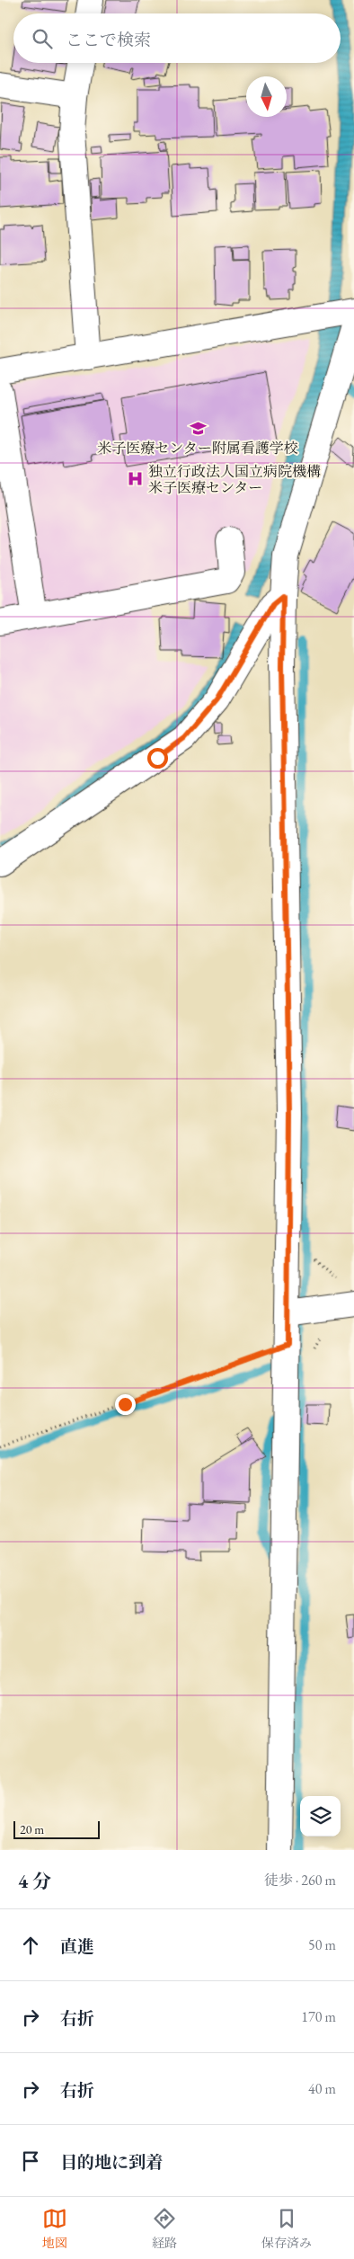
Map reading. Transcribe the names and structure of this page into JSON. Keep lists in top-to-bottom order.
{
  "places": {
    "school or university": ["米子医療センター附属看護学校"],
    "hospital": ["独立行政法人国立病院機構 米子医療センター"]
  },
  "scale_bar": "20 m",
  "north": "bottom",
  "page": {
    "search": "ここで検索",
    "scale": "20 m",
    "heading": ["4 分", "徒歩 · 260 m"],
    "list": [
      ["直進", "50 m"],
      ["右折", "170 m"],
      ["右折", "40 m"],
      "目的地に到着"
    ],
    "nav": ["地図", "経路", "保存済み"]
  }
}
